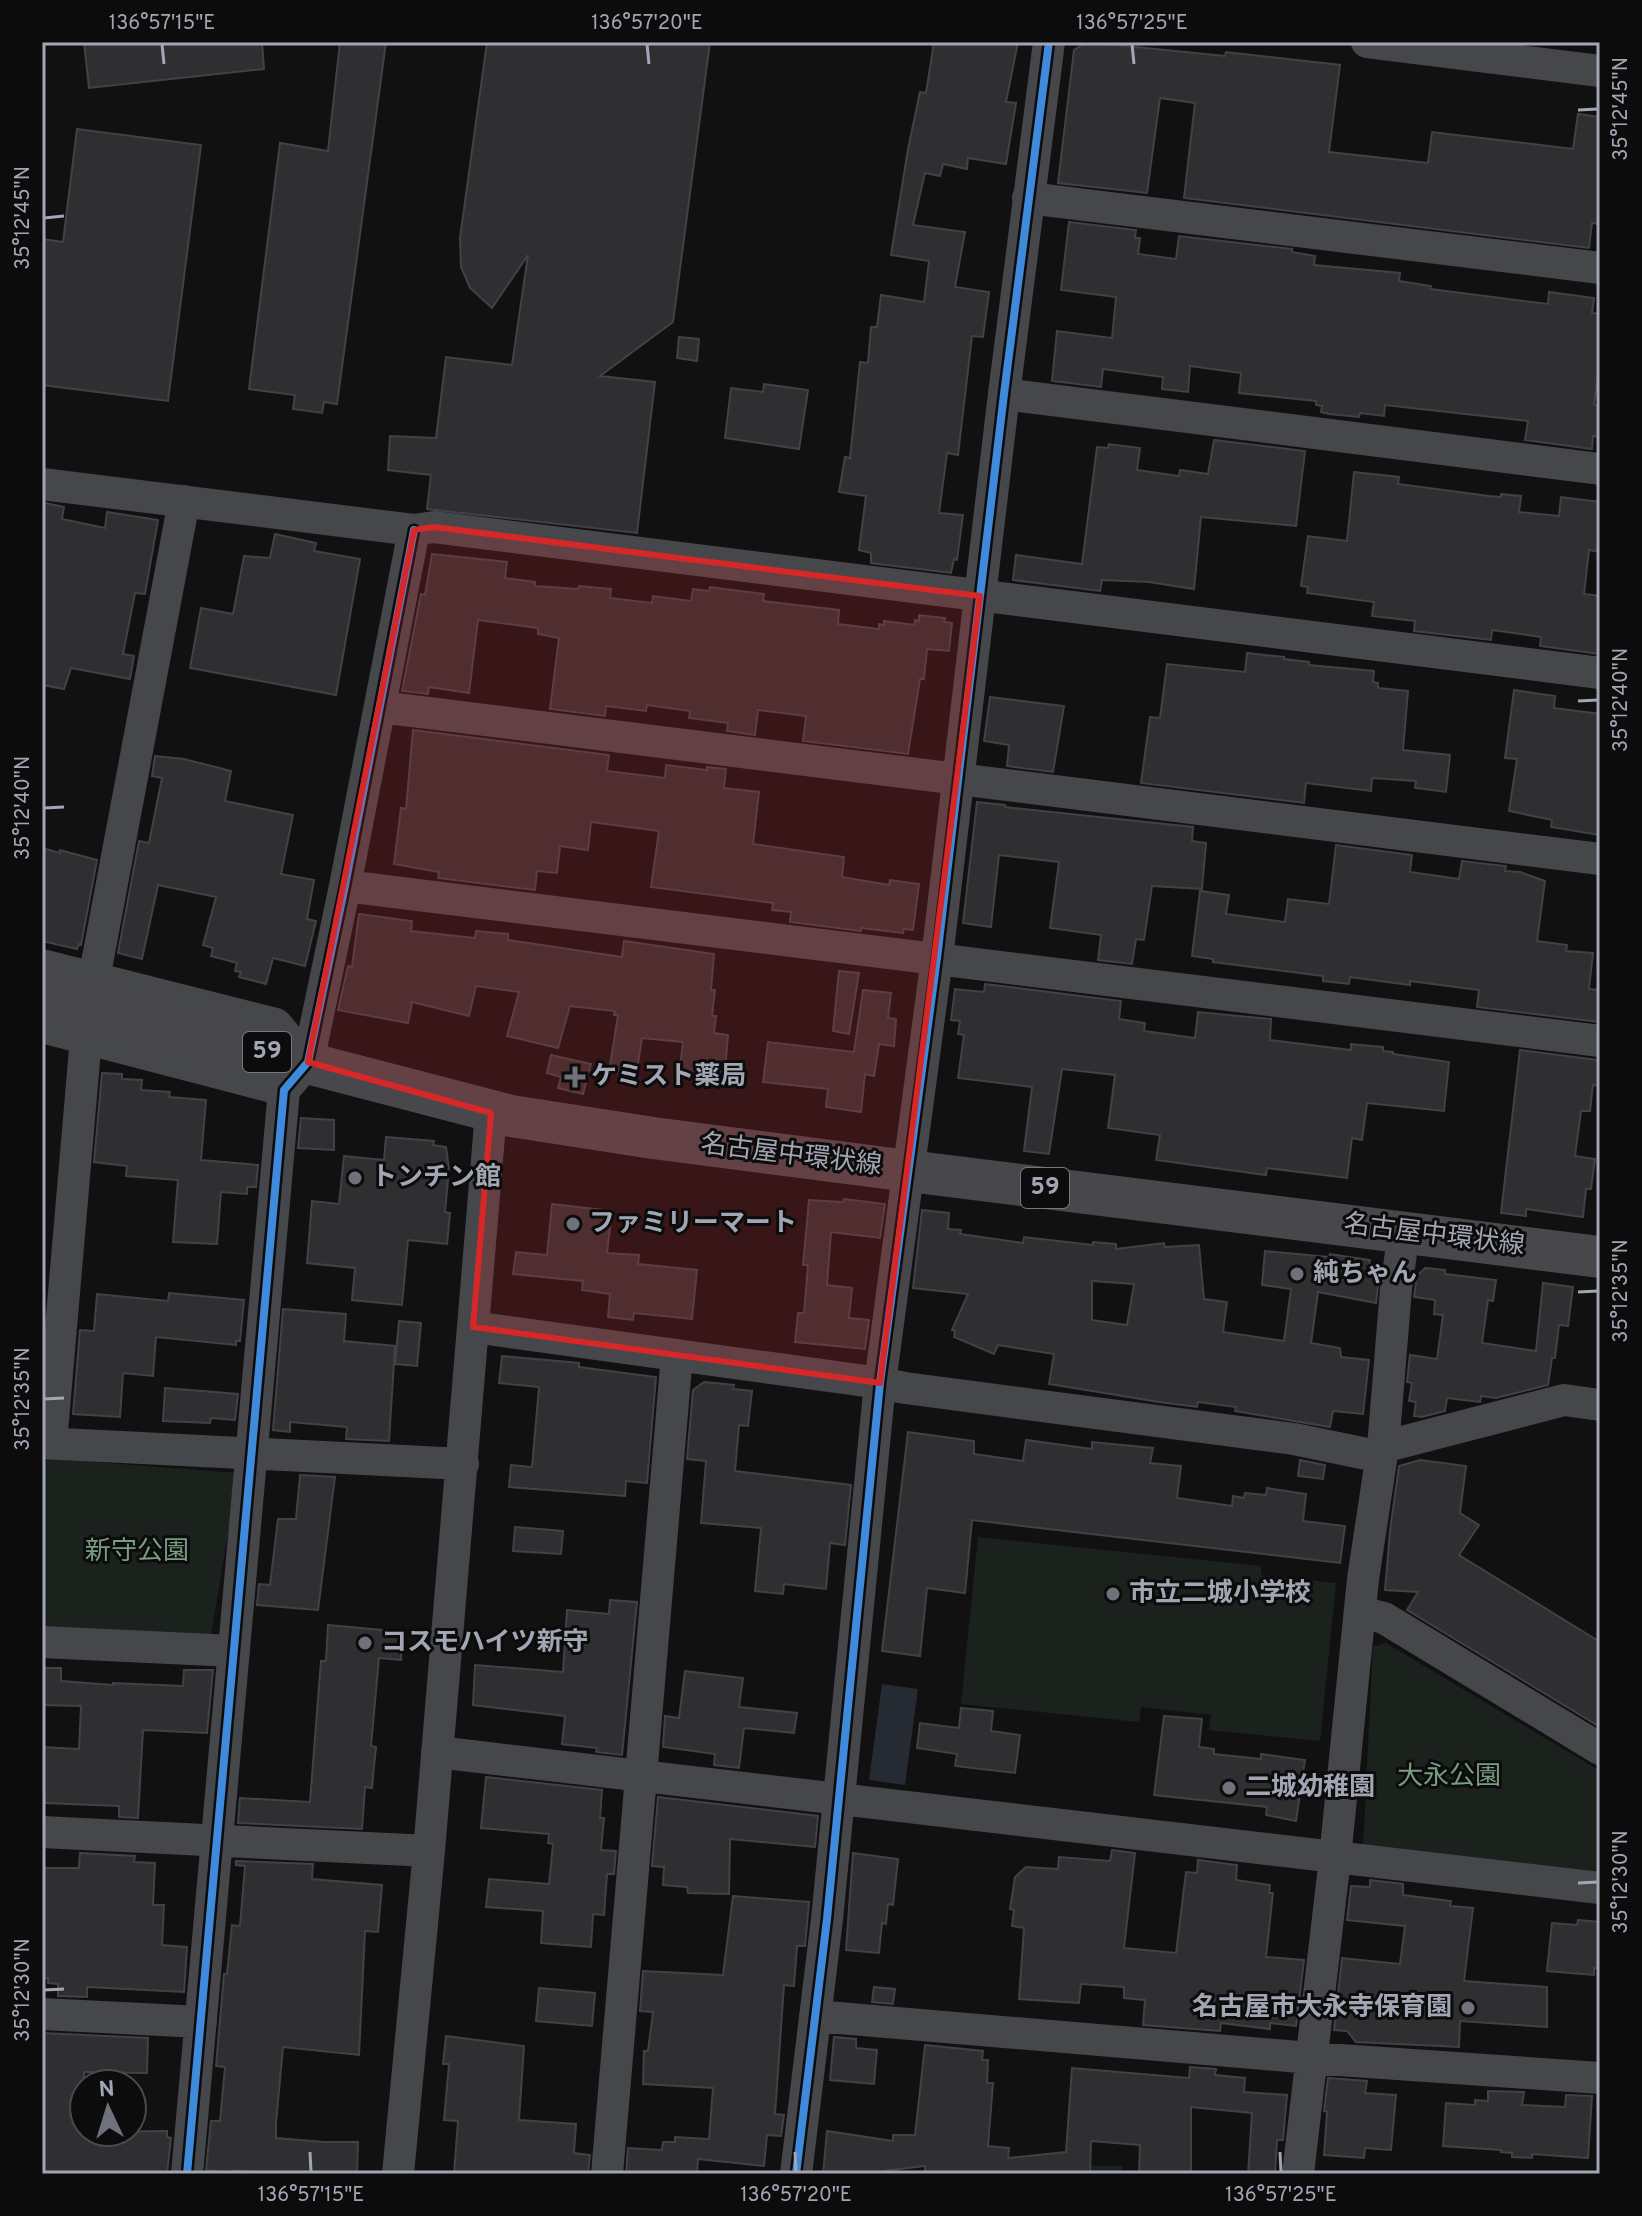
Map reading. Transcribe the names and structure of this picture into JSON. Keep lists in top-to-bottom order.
{
  "streets": {
    "main road": ["59", "名古屋中環状線"]
  },
  "parks": ["新守公園", "大永公園"],
  "places": {
    "health": ["ケミスト薬局"],
    "other": [
      "トンチン館",
      "ファミリーマート",
      "純ちゃん",
      "市立二城小学校",
      "コスモハイツ新守",
      "二城幼稚園",
      "名古屋市大永寺保育園"
    ]
  },
  "north": "top",
  "coordinates": [
    "136°57'15\"E",
    "136°57'20\"E",
    "136°57'25\"E",
    "35°12'45\"N",
    "35°12'40\"N",
    "35°12'35\"N",
    "35°12'30\"N"
  ]
}
